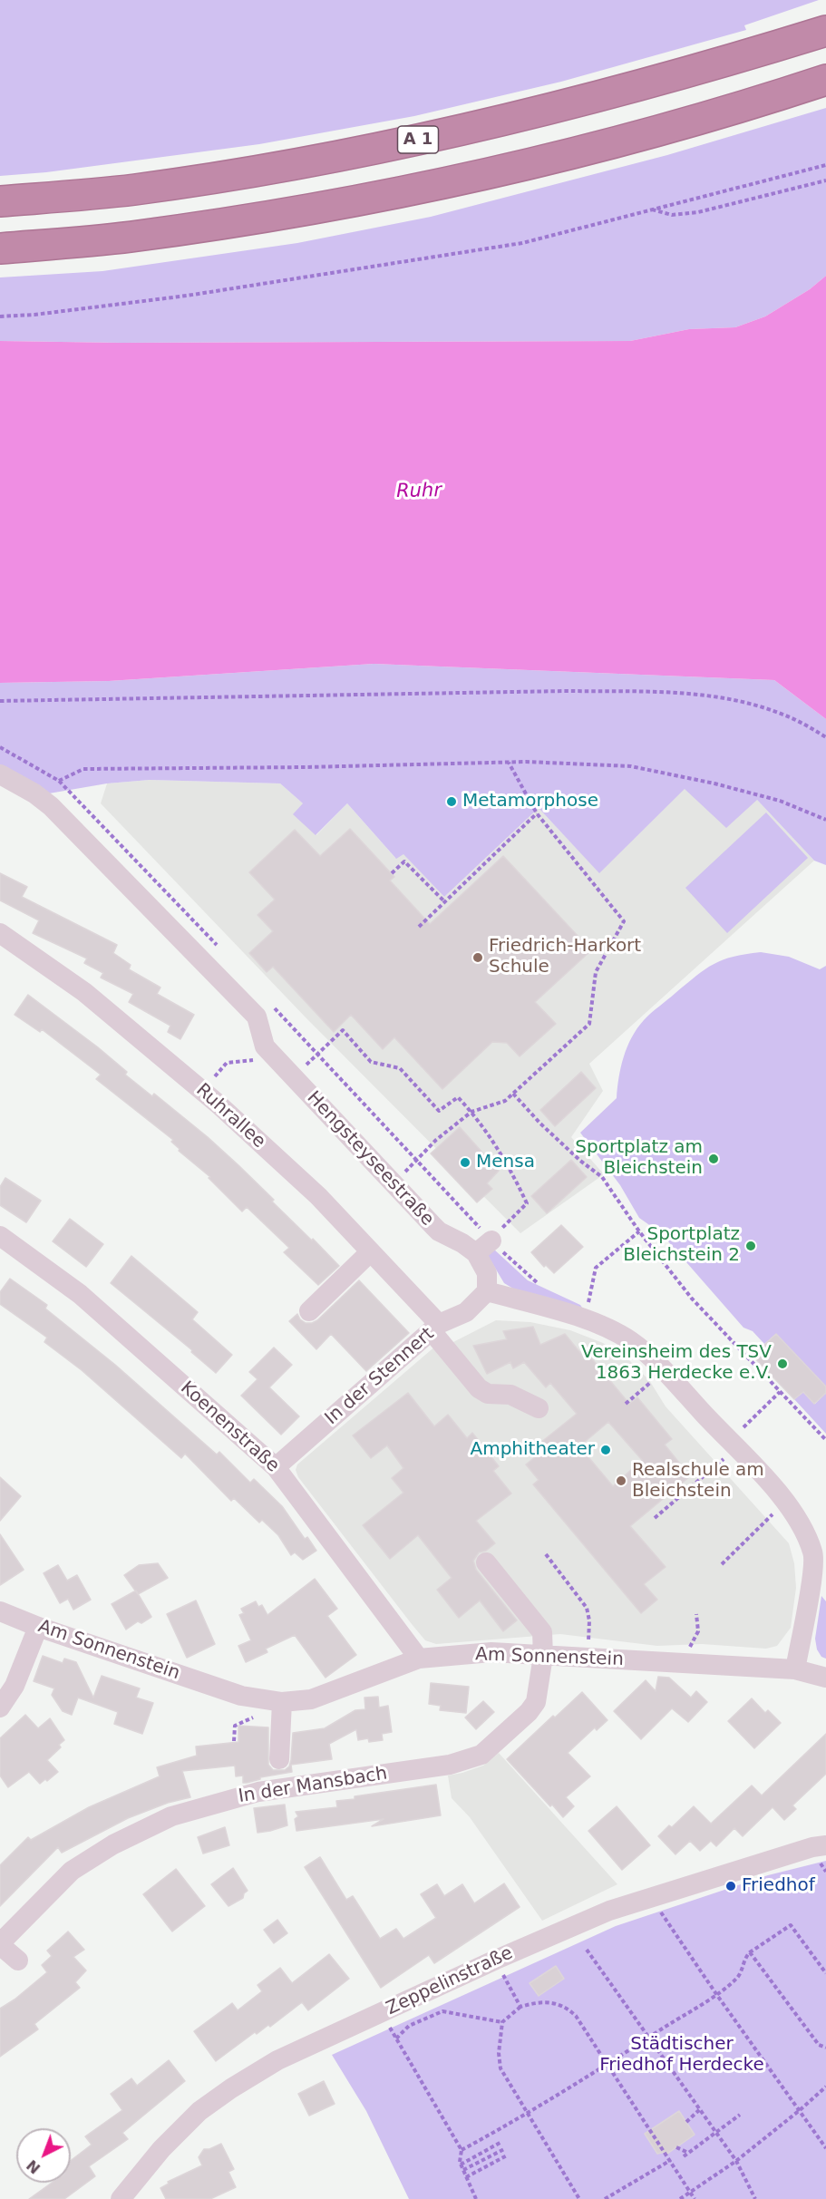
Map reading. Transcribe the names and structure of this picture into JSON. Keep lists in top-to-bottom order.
{
  "streets": {
    "highway": ["A 1"],
    "street": [
      "Ruhrallee",
      "Hengsteyseestraße",
      "In der Stennert",
      "Koenenstraße",
      "Am Sonnenstein",
      "In der Mansbach",
      "Zeppelinstraße"
    ]
  },
  "crossings": [
    ["Ruhrallee", "In der Stennert"],
    ["In der Stennert", "Koenenstraße"],
    ["Koenenstraße", "Am Sonnenstein"],
    ["Am Sonnenstein", "In der Mansbach"]
  ],
  "water": ["Ruhr"],
  "parks": ["Städtischer Friedhof Herdecke"],
  "places": [
    "Metamorphose",
    "Friedrich-Harkort Schule",
    "Sportplatz am Bleichstein",
    "Mensa",
    "Sportplatz Bleichstein 2",
    "Vereinsheim des TSV 1863 Herdecke e.V.",
    "Amphitheater",
    "Realschule am Bleichstein",
    "Friedhof"
  ],
  "north": "bottom left"
}
